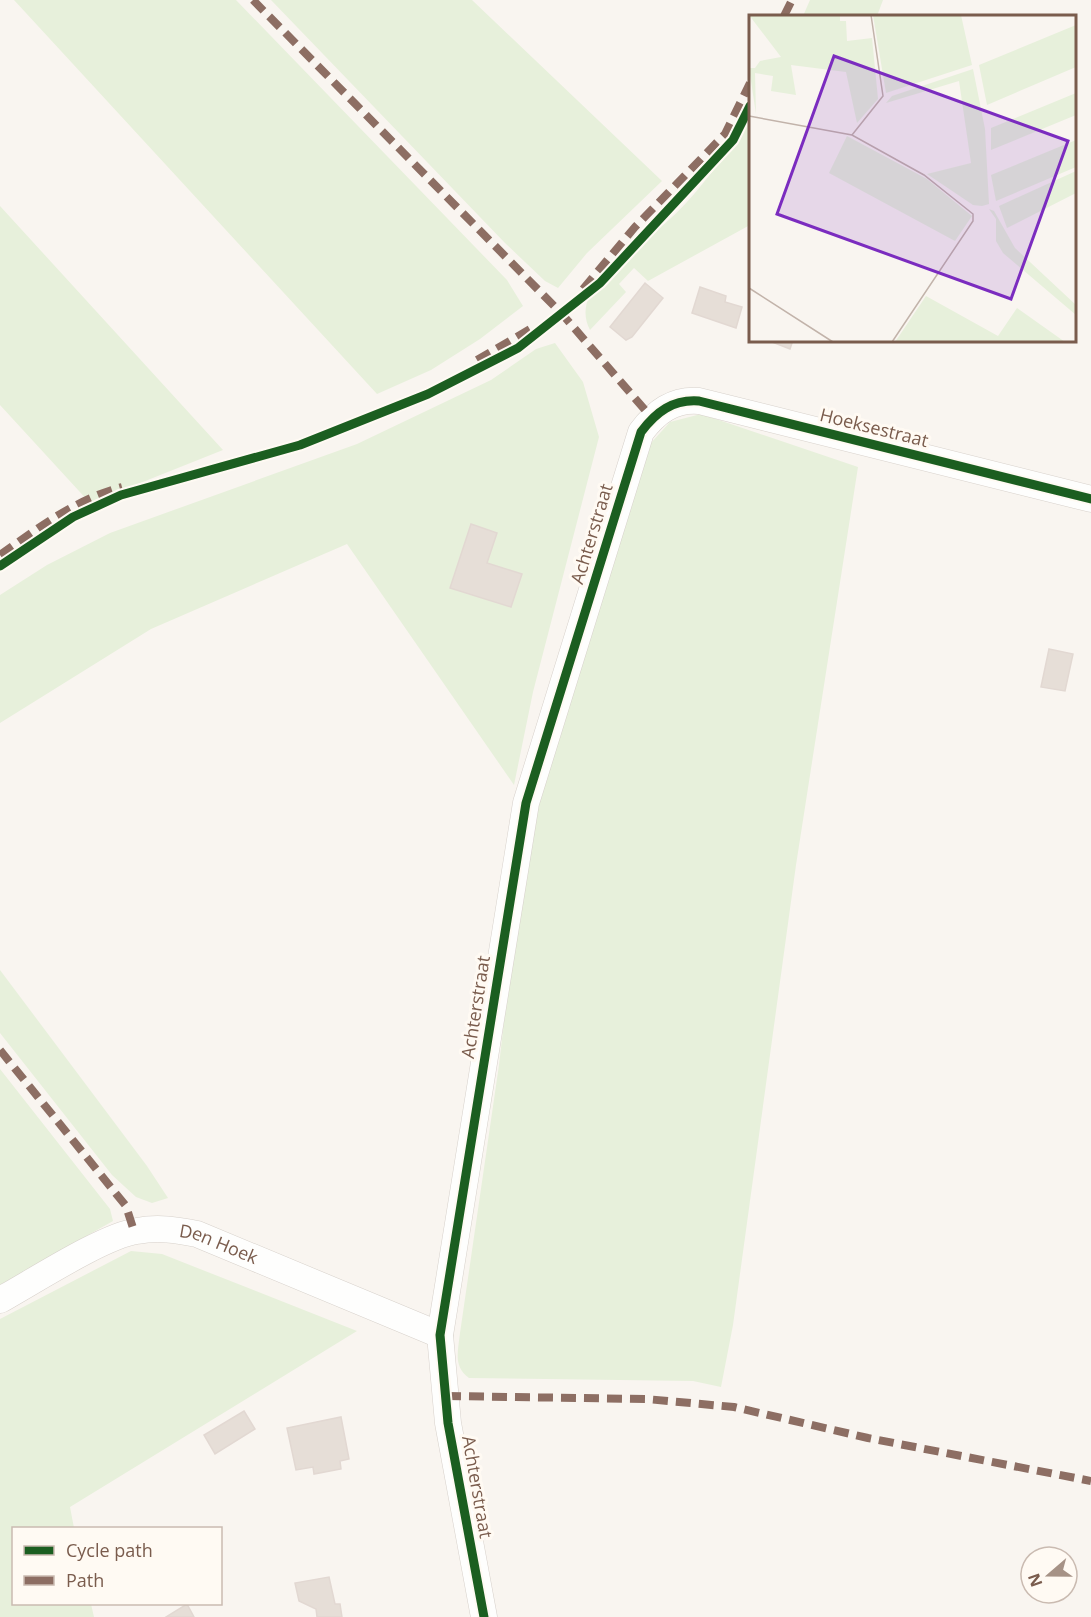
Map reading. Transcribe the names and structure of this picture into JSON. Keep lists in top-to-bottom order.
{
  "streets": {
    "street": ["Hoeksestraat", "Achterstraat", "Den Hoek"]
  },
  "crossings": [
    ["Hoeksestraat", "Achterstraat"],
    ["Achterstraat", "Den Hoek"]
  ],
  "legend": ["Cycle path", "Path"],
  "north": "left"
}
